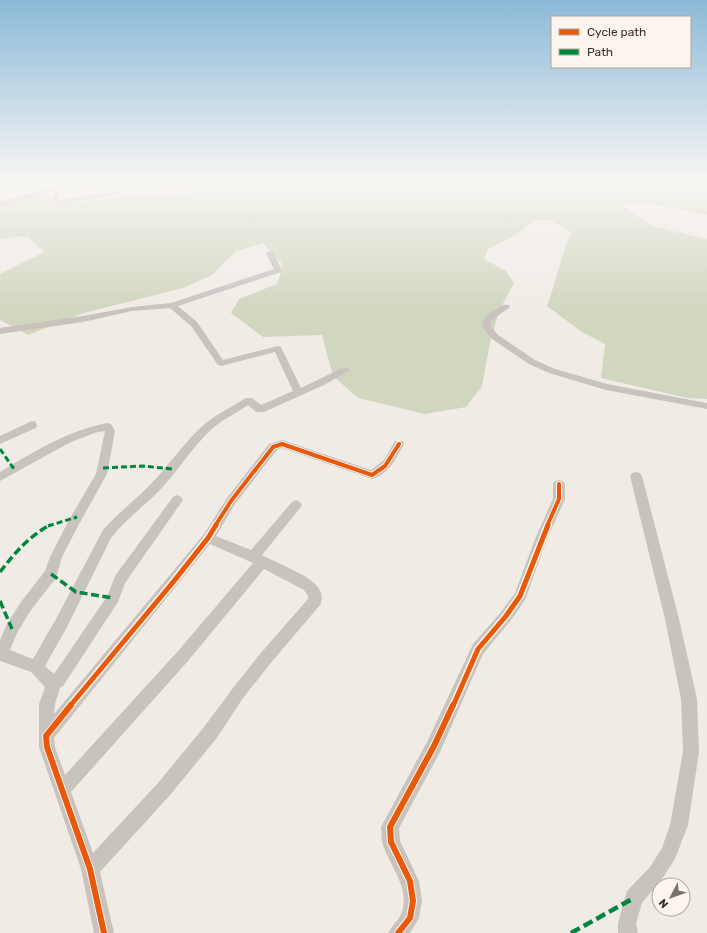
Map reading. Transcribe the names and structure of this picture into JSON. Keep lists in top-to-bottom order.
{
  "legend": ["Cycle path", "Path"],
  "north": "bottom left"
}
